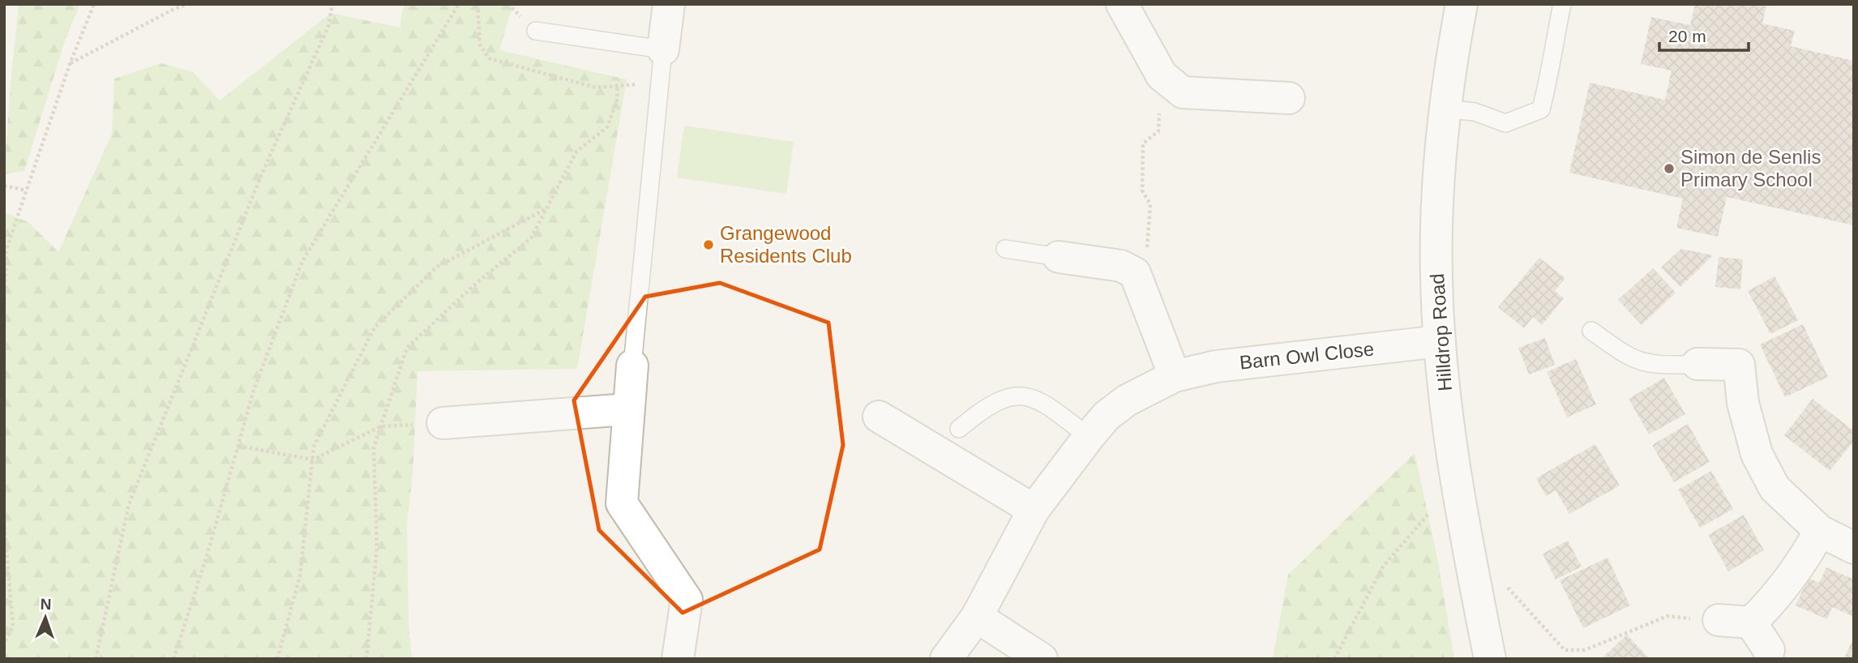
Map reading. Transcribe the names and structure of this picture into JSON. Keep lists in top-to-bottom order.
{
  "streets": {
    "street": ["Hilldrop Road", "Barn Owl Close"]
  },
  "crossings": [
    ["Hilldrop Road", "Barn Owl Close"]
  ],
  "places": ["Simon de Senlis Primary School", "Grangewood Residents Club"],
  "scale_bar": "20 m",
  "north": "top"
}
